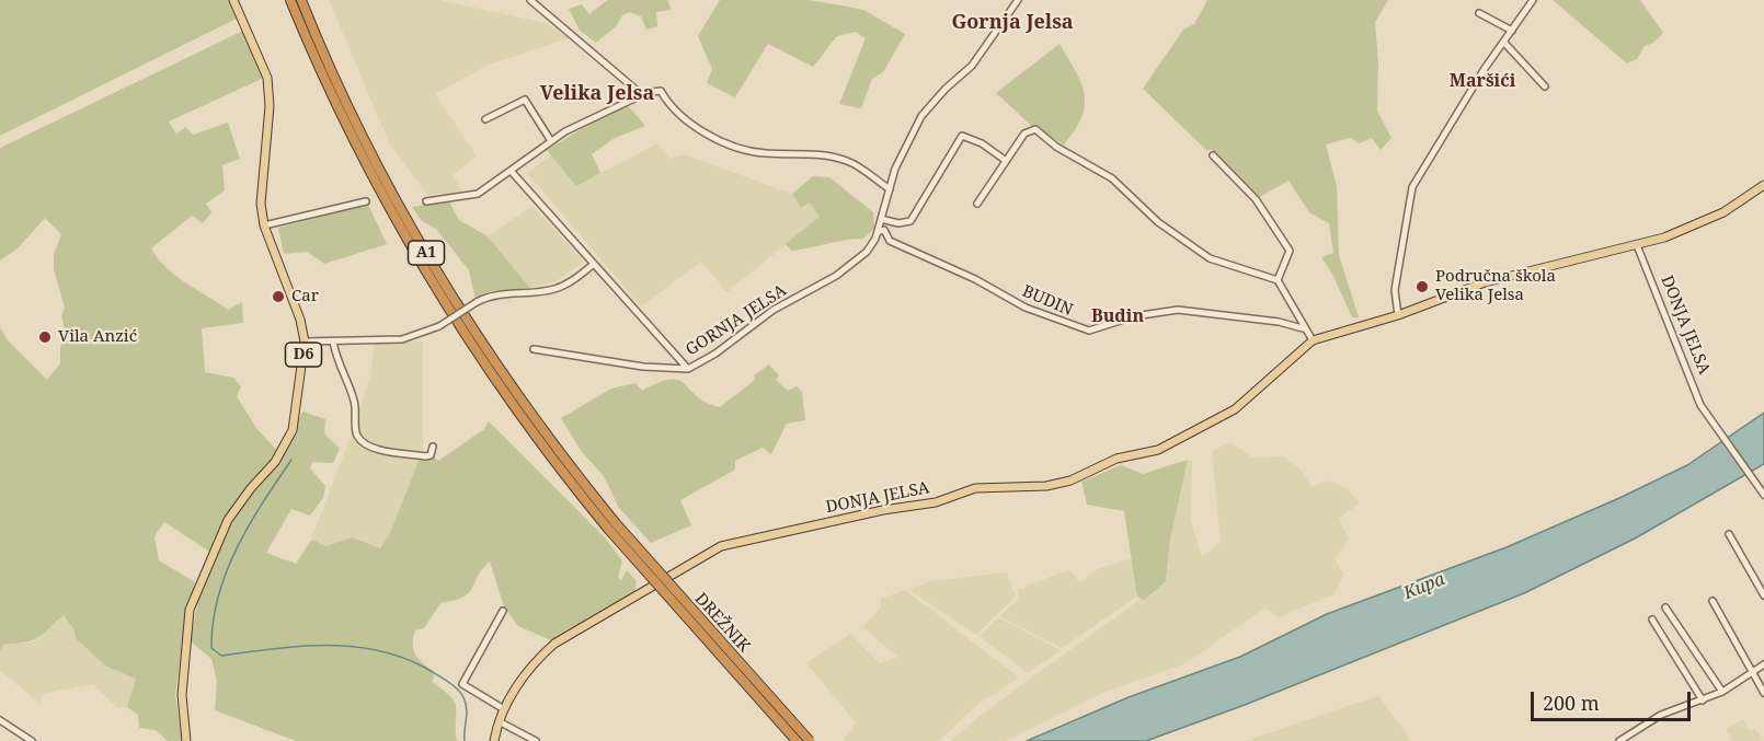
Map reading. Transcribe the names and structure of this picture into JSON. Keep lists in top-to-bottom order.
{
  "streets": {
    "highway": ["A1", "DREŽNIK"],
    "main road": ["DONJA JELSA", "D6"],
    "street": ["BUDIN", "GORNJA JELSA"]
  },
  "crossings": [
    ["A1", "DREŽNIK"],
    ["BUDIN", "GORNJA JELSA"]
  ],
  "districts": [
    "Gornja Jelsa",
    "Maršići",
    "Velika Jelsa",
    "Budin"
  ],
  "water": ["Kupa"],
  "places": ["Područna škola Velika Jelsa", "Car", "Vila Anzić"],
  "scale_bar": "200 m"
}
